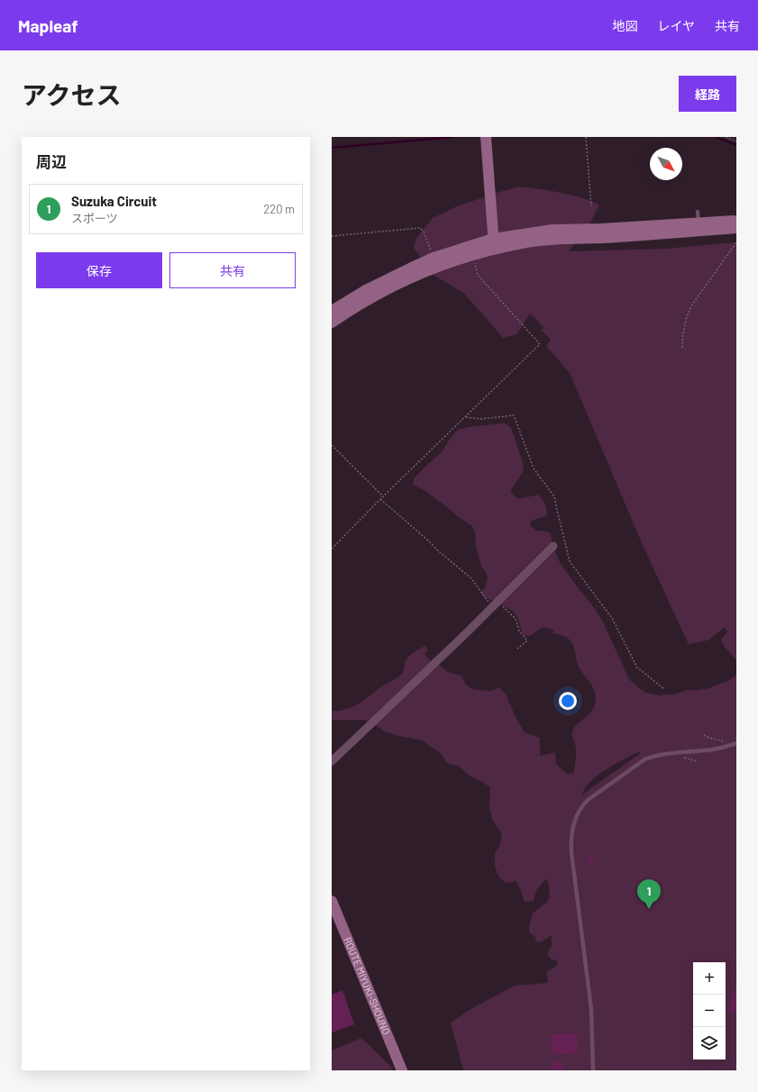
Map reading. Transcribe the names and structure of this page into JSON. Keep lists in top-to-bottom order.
{
  "streets": {
    "street": ["ROUTE MIYUKI-SHOUNO"]
  },
  "north": "bottom right",
  "page": {
    "header": "Mapleaf",
    "nav": ["地図", "レイヤ", "共有"],
    "title": "アクセス",
    "buttons": [
      "経路",
      ["保存", "共有"]
    ],
    "heading": "周辺",
    "list": [
      {
        "mark": "1",
        "name": "Suzuka Circuit",
        "note": "スポーツ",
        "value": "220 m"
      }
    ],
    "pins": "1",
    "map_buttons": ["+", "−"]
  }
}
